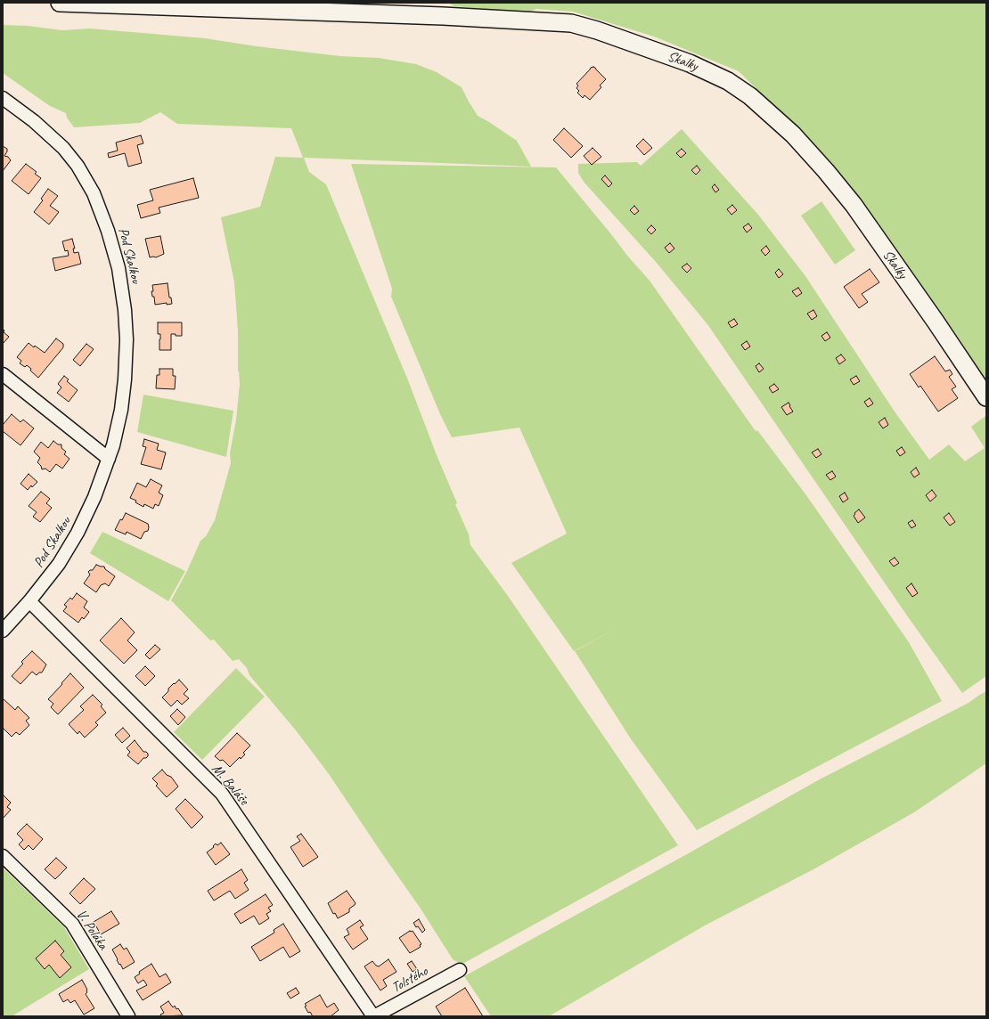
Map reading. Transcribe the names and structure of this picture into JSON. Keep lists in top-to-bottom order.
{
  "streets": {
    "street": [
      "Skalky",
      "Pod Skalkou",
      "M. Baláše",
      "V. Poláka",
      "Tolstého"
    ]
  },
  "crossings": [
    ["Pod Skalkou", "M. Baláše"],
    ["M. Baláše", "Tolstého"]
  ]
}
